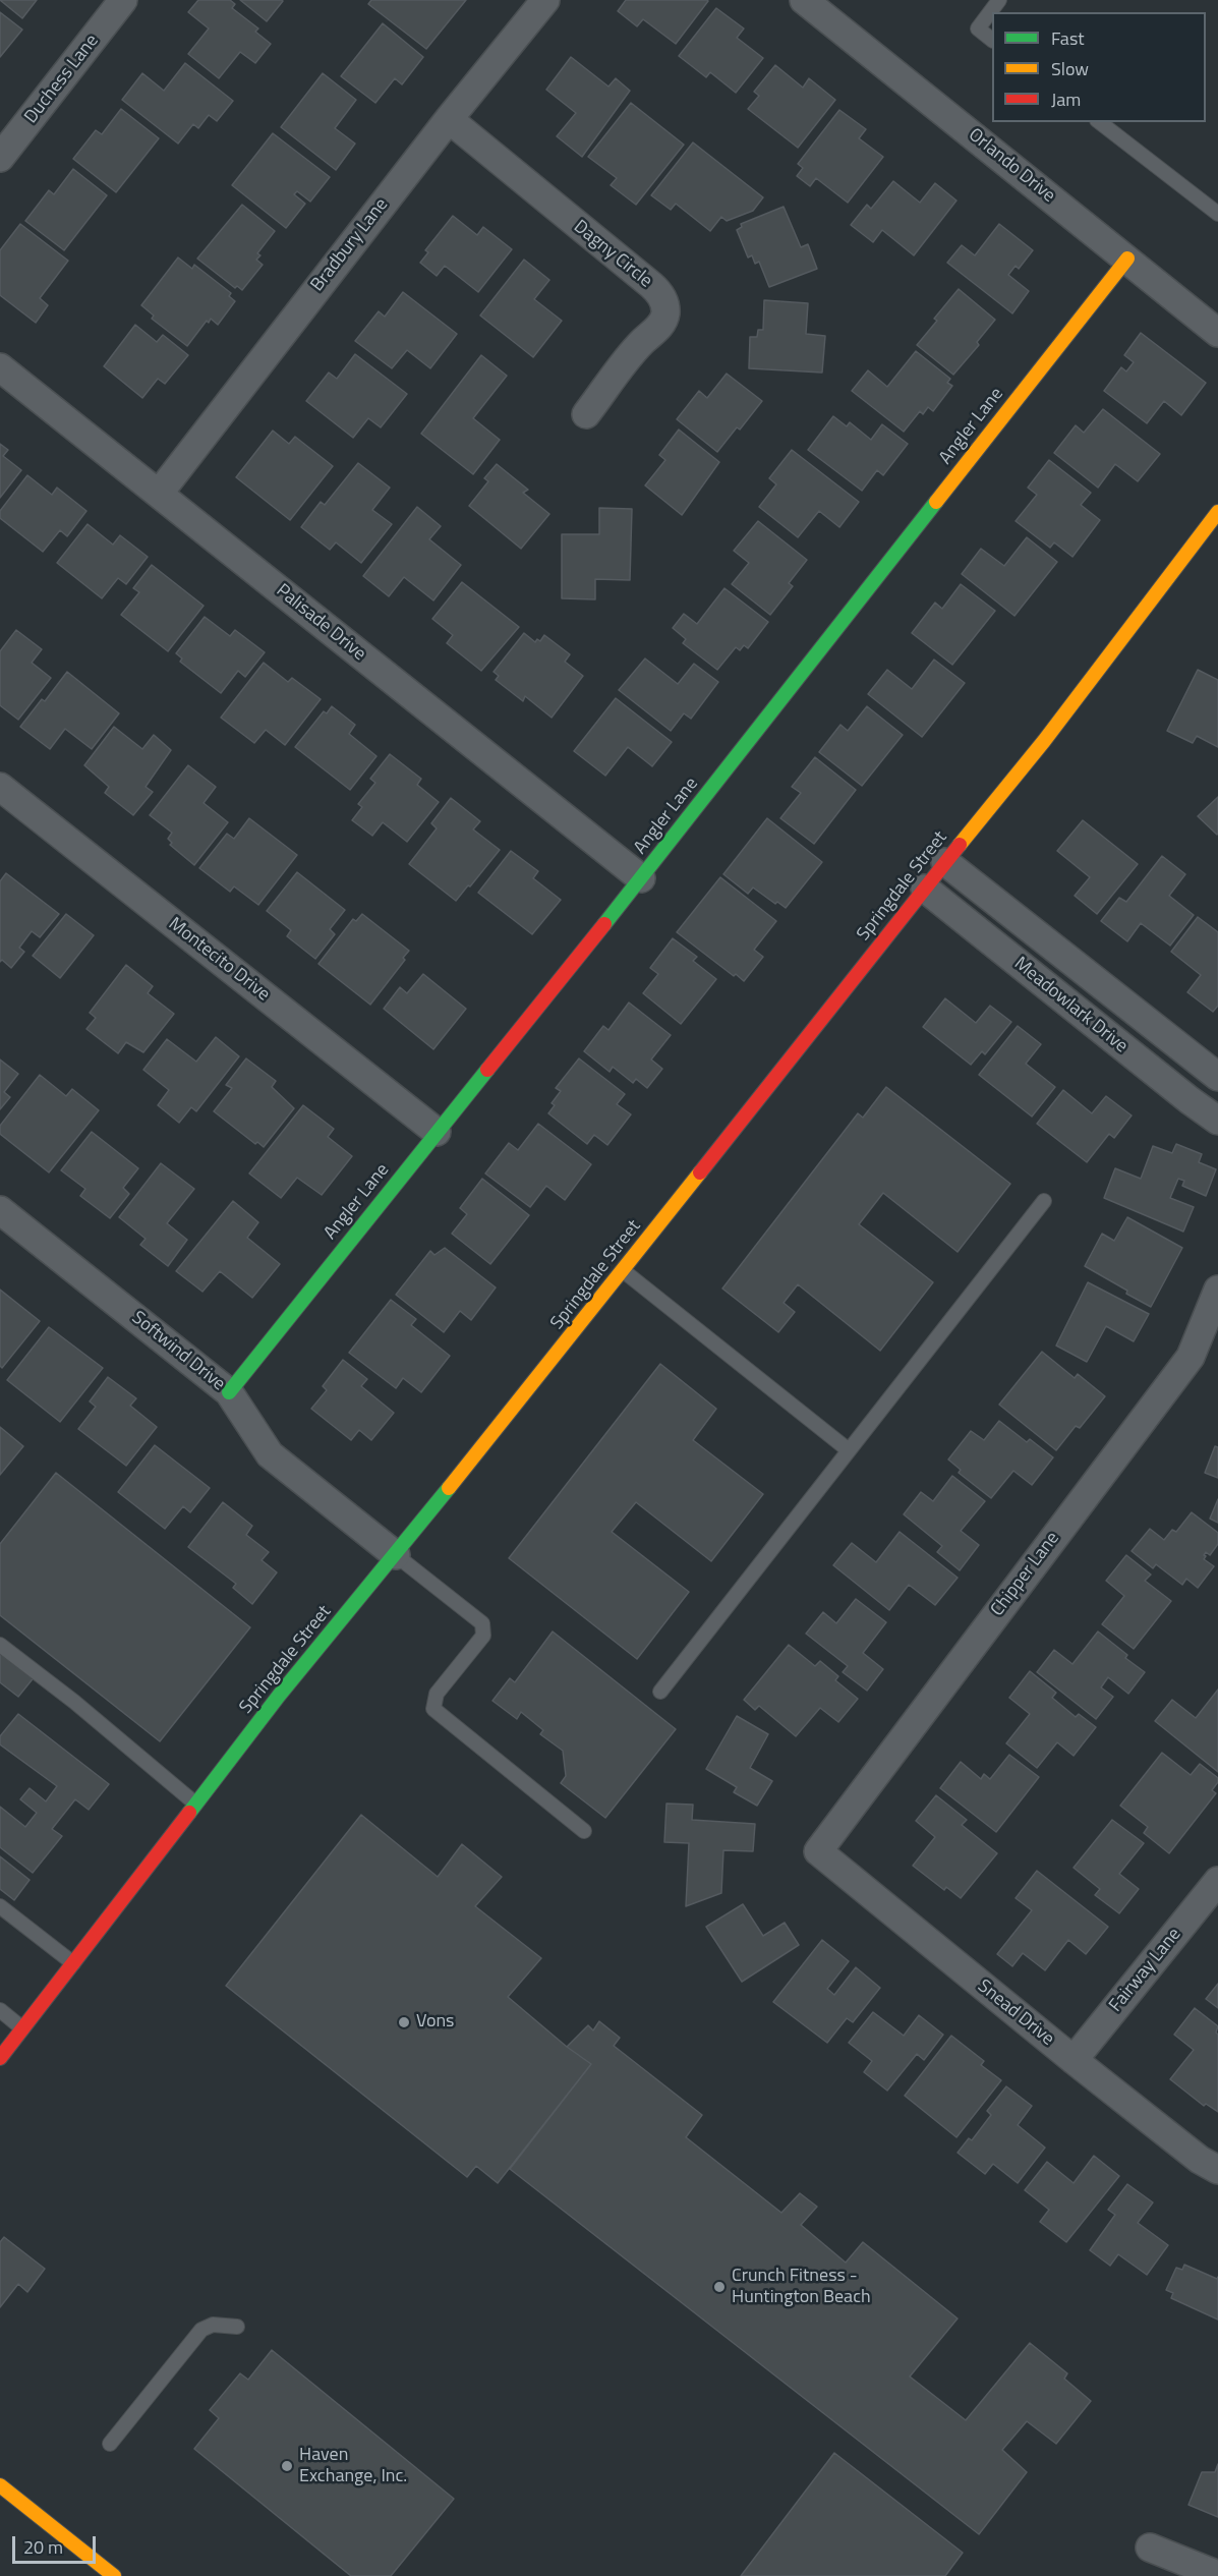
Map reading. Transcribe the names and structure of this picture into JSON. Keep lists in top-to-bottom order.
{
  "streets": {
    "main road": ["Angler Lane", "Springdale Street"],
    "street": [
      "Duchess Lane",
      "Orlando Drive",
      "Bradbury Lane",
      "Dagny Circle",
      "Palisade Drive",
      "Montecito Drive",
      "Meadowlark Drive",
      "Softwind Drive",
      "Chipper Lane",
      "Fairway Lane",
      "Snead Drive"
    ]
  },
  "crossings": [
    ["Orlando Drive", "Angler Lane"],
    ["Bradbury Lane", "Dagny Circle"],
    ["Bradbury Lane", "Palisade Drive"],
    ["Angler Lane", "Palisade Drive"],
    ["Angler Lane", "Montecito Drive"],
    ["Angler Lane", "Softwind Drive"],
    ["Springdale Street", "Meadowlark Drive"],
    ["Springdale Street", "Softwind Drive"],
    ["Chipper Lane", "Snead Drive"],
    ["Fairway Lane", "Snead Drive"]
  ],
  "places": ["Vons", "Crunch Fitness - Huntington Beach", "Haven Exchange, Inc."],
  "legend": ["Fast", "Slow", "Jam"],
  "scale_bar": "20 m"
}
